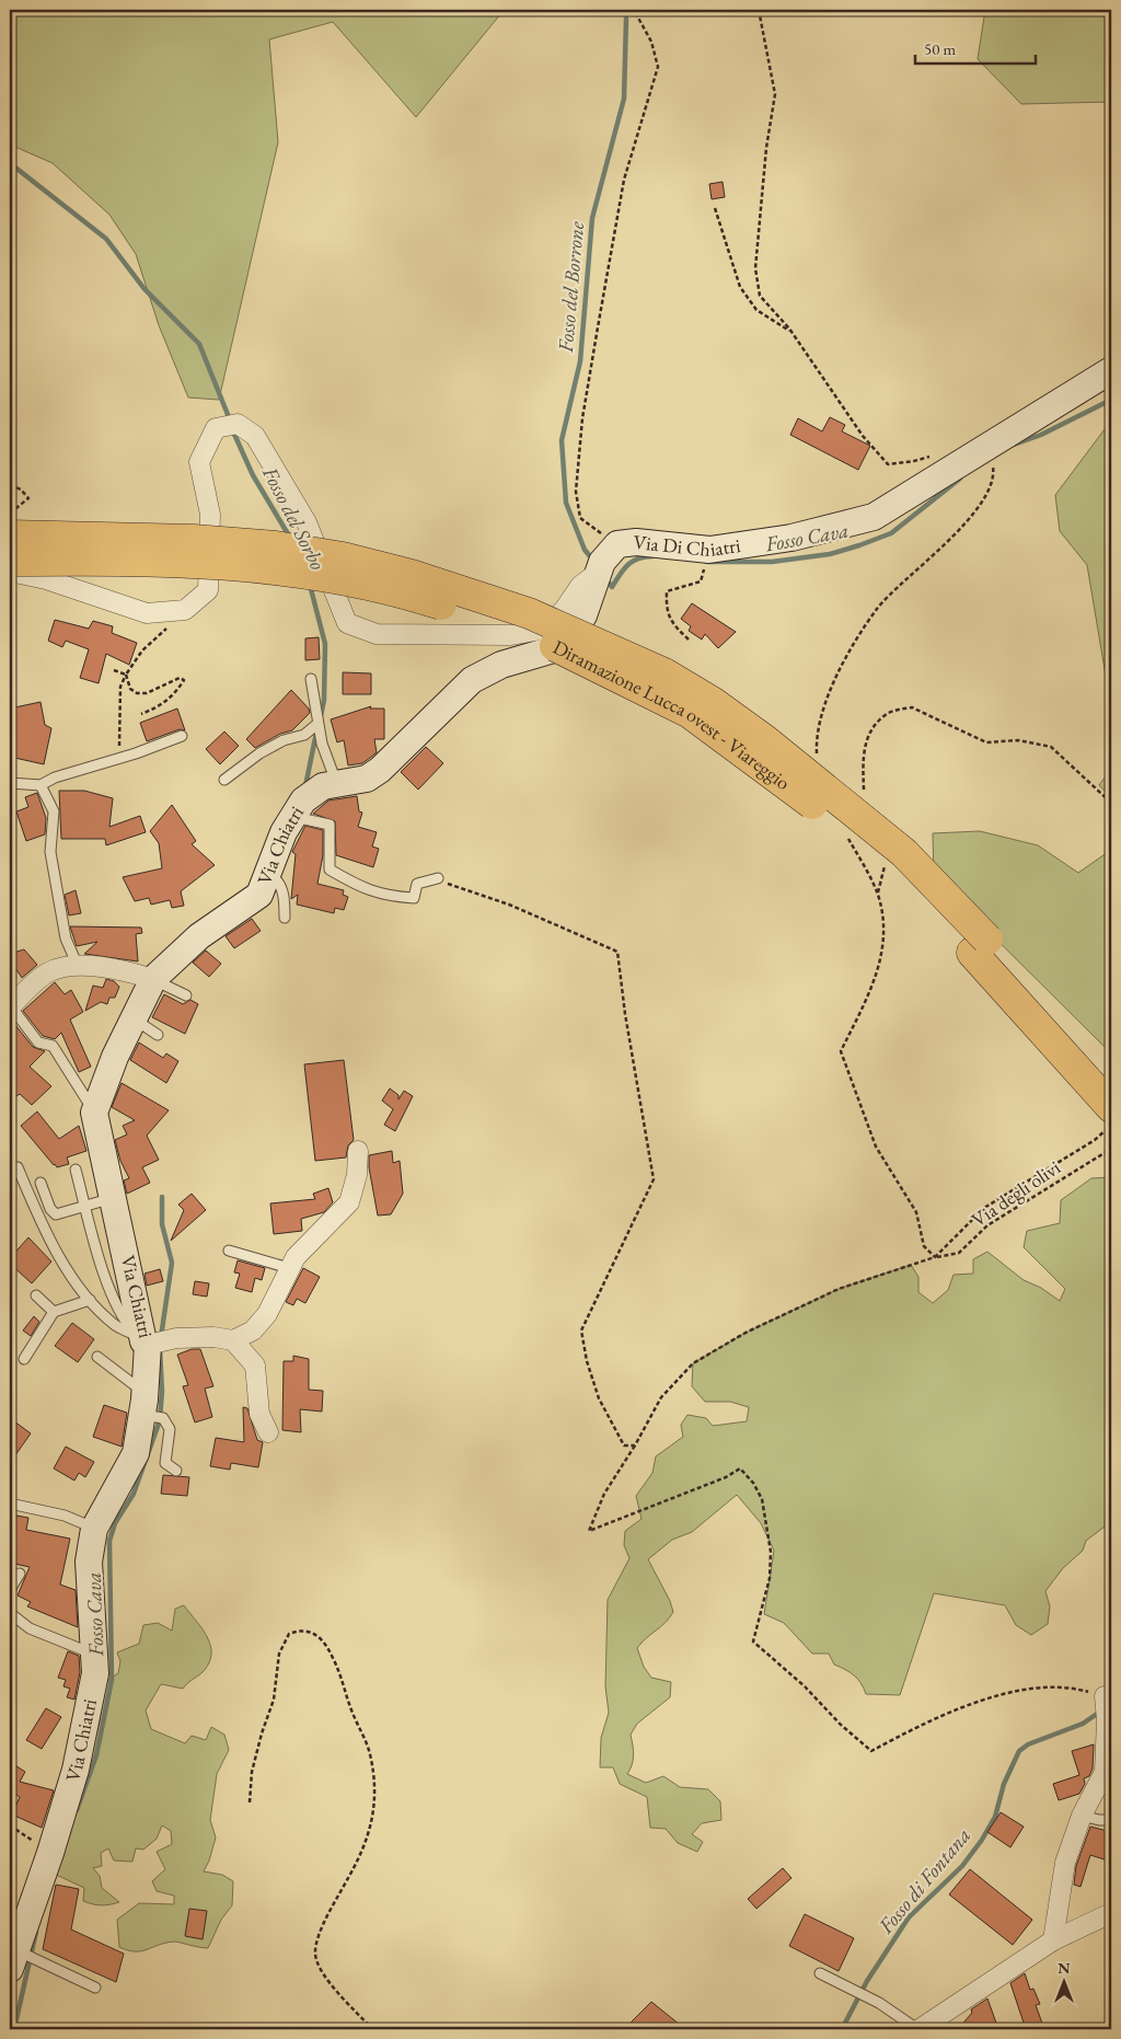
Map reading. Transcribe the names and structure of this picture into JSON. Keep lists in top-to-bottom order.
{
  "streets": {
    "highway": ["Diramazione Lucca ovest - Viareggio"],
    "street": ["Via Di Chiatri", "Via Chiatri"],
    "path": ["Via degli olivi"]
  },
  "crossings": [
    ["Via Di Chiatri", "Via Chiatri"]
  ],
  "water": [
    "Fosso del Borrone",
    "Fosso del Sorbo",
    "Fosso Cava",
    "Fosso di Fontana"
  ],
  "scale_bar": "50 m",
  "north": "top"
}
